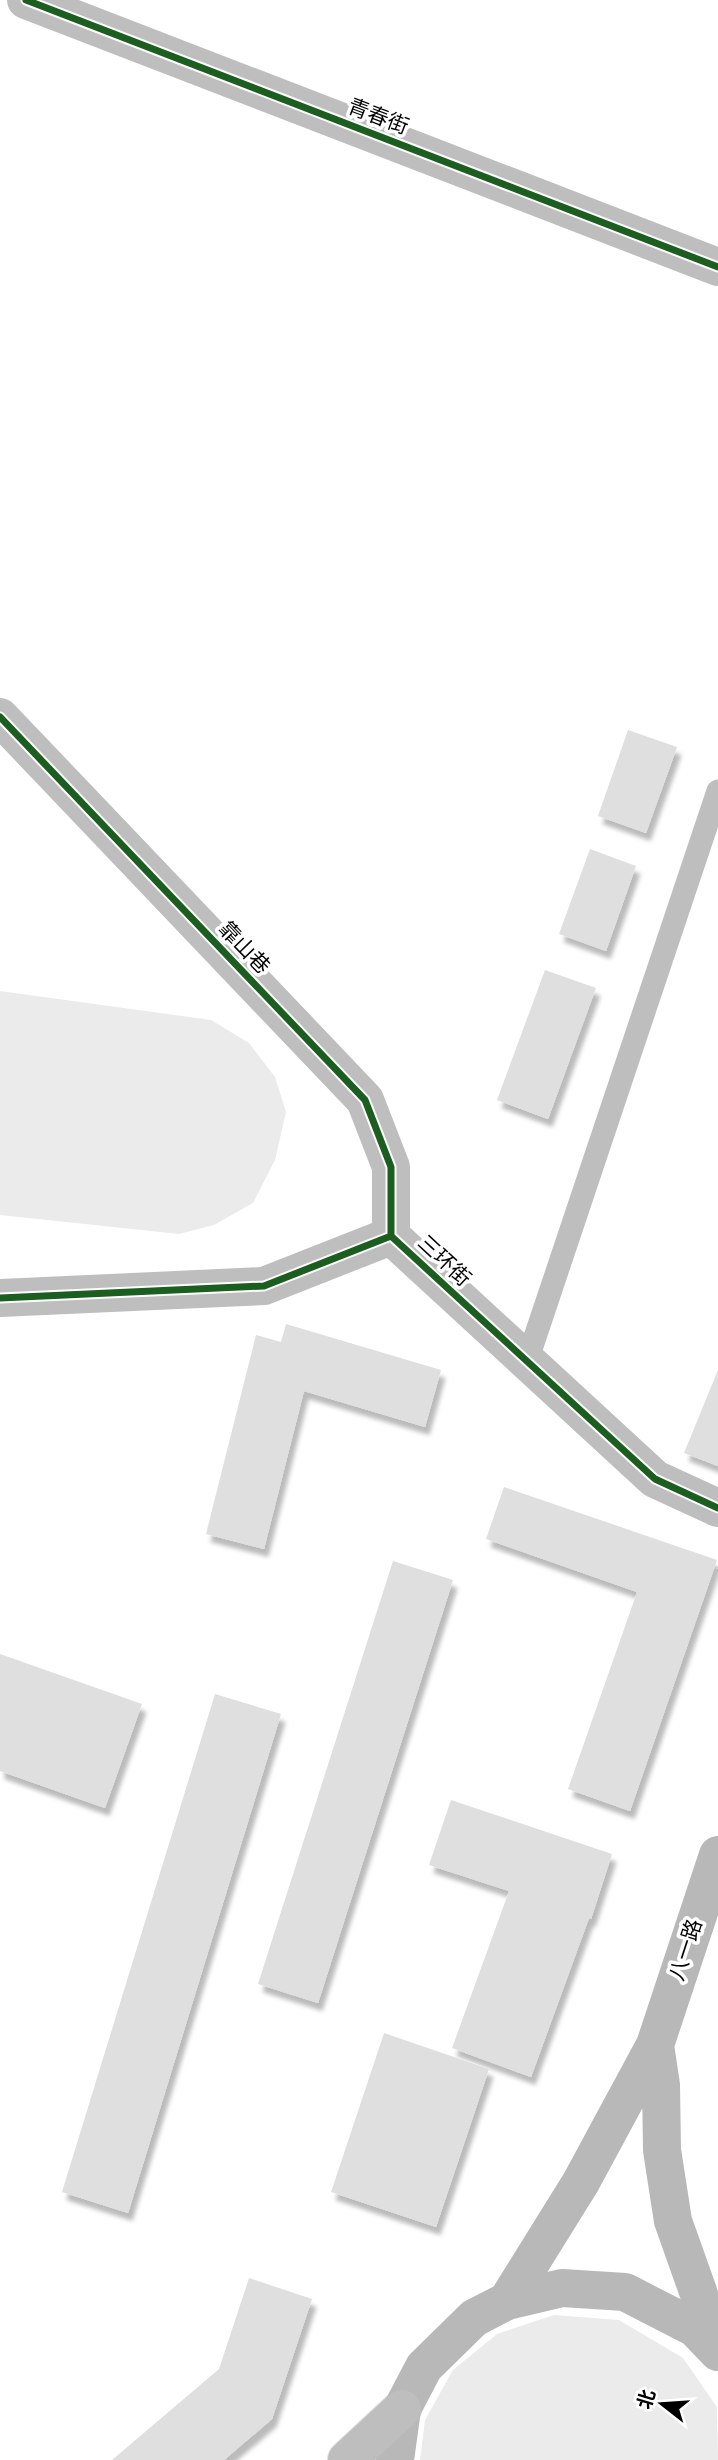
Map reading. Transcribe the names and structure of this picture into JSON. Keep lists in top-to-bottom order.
{
  "streets": {
    "main road": ["八一路"],
    "street": ["青春街", "靠山巷", "三环街"]
  },
  "crossings": [
    ["靠山巷", "三环街"]
  ],
  "north": "left"
}
